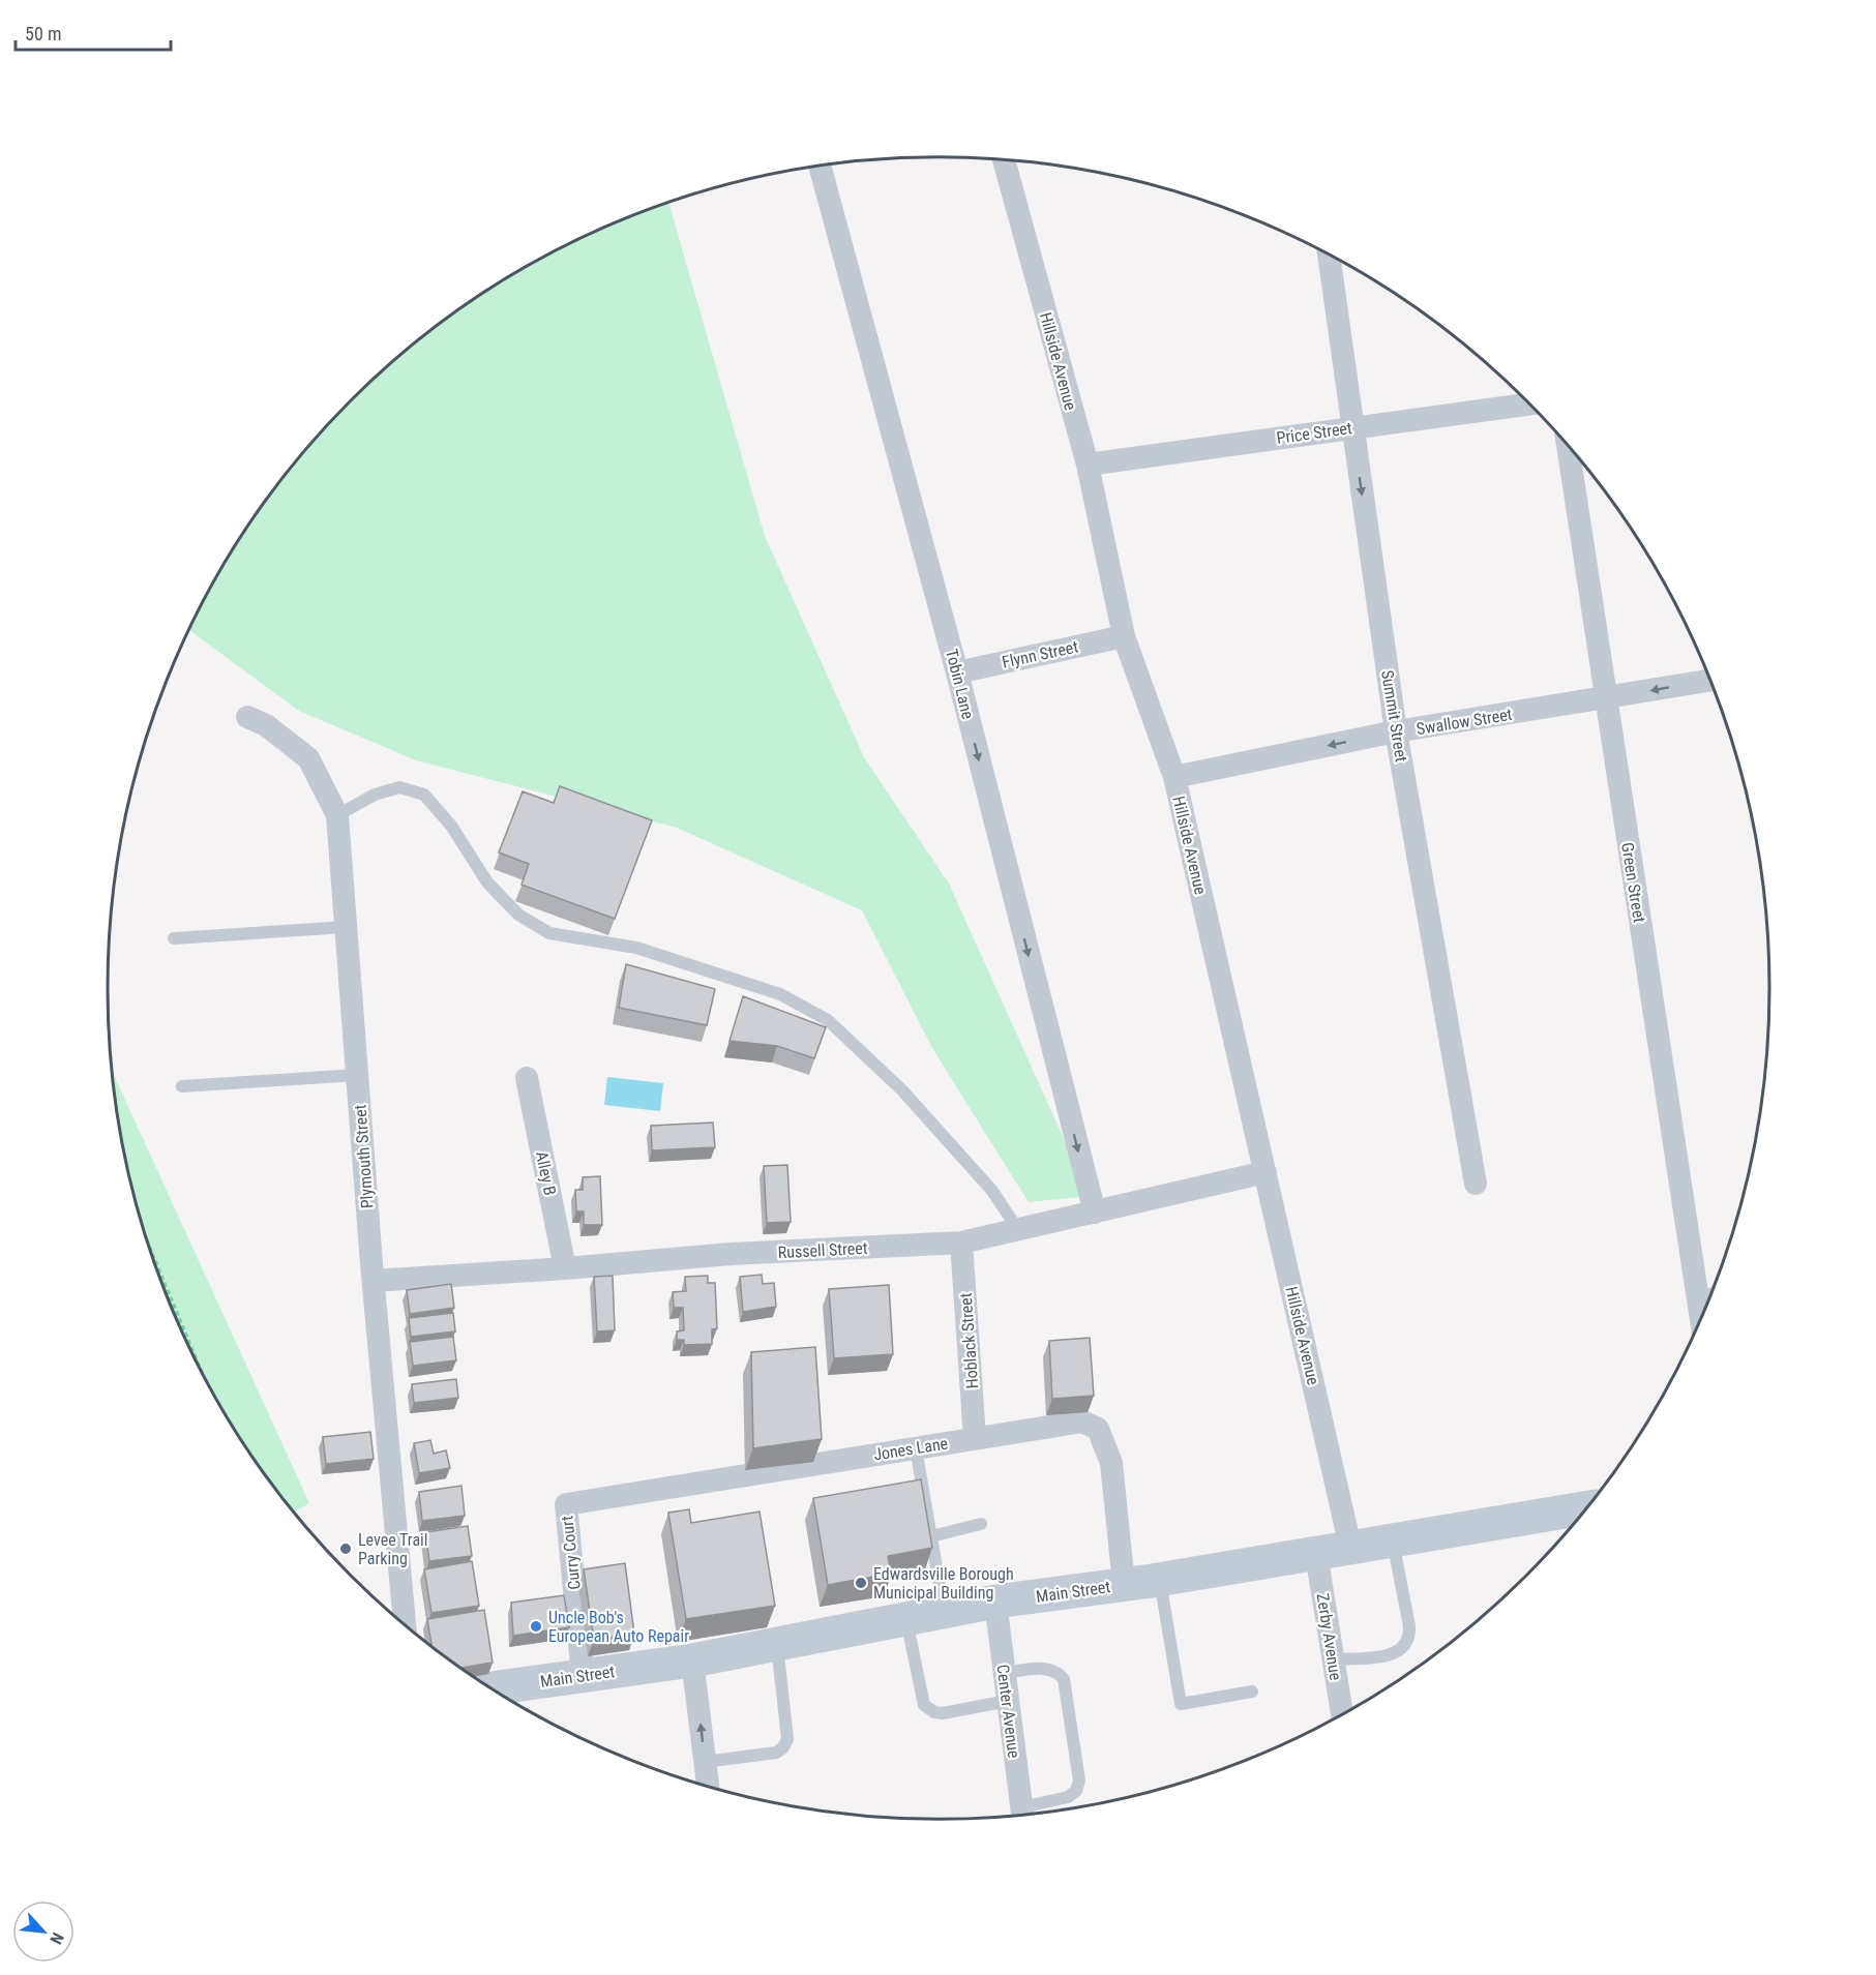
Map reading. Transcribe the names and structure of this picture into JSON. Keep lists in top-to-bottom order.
{
  "streets": {
    "street": [
      "Hillside Avenue",
      "Price Street",
      "Flynn Street",
      "Tobin Lane",
      "Summit Street",
      "Swallow Street",
      "Green Street",
      "Plymouth Street",
      "Alley B",
      "Russell Street",
      "Hoblack Street",
      "Jones Lane",
      "Curry Court",
      "Main Street",
      "Zerby Avenue",
      "Center Avenue"
    ]
  },
  "crossings": [
    ["Hillside Avenue", "Price Street"],
    ["Hillside Avenue", "Flynn Street"],
    ["Hillside Avenue", "Swallow Street"],
    ["Hillside Avenue", "Russell Street"],
    ["Hillside Avenue", "Main Street"],
    ["Price Street", "Summit Street"],
    ["Flynn Street", "Tobin Lane"],
    ["Tobin Lane", "Russell Street"],
    ["Summit Street", "Swallow Street"],
    ["Swallow Street", "Green Street"],
    ["Plymouth Street", "Russell Street"],
    ["Alley B", "Russell Street"],
    ["Russell Street", "Hoblack Street"],
    ["Hoblack Street", "Jones Lane"],
    ["Jones Lane", "Curry Court"],
    ["Jones Lane", "Main Street"],
    ["Curry Court", "Main Street"],
    ["Main Street", "Zerby Avenue"],
    ["Main Street", "Center Avenue"]
  ],
  "one_way": ["Tobin Lane", "Swallow Street"],
  "places": ["Levee Trail Parking", "Edwardsville Borough Municipal Building", "Uncle Bob's European Auto Repair"],
  "scale_bar": "50 m",
  "north": "bottom right"
}
